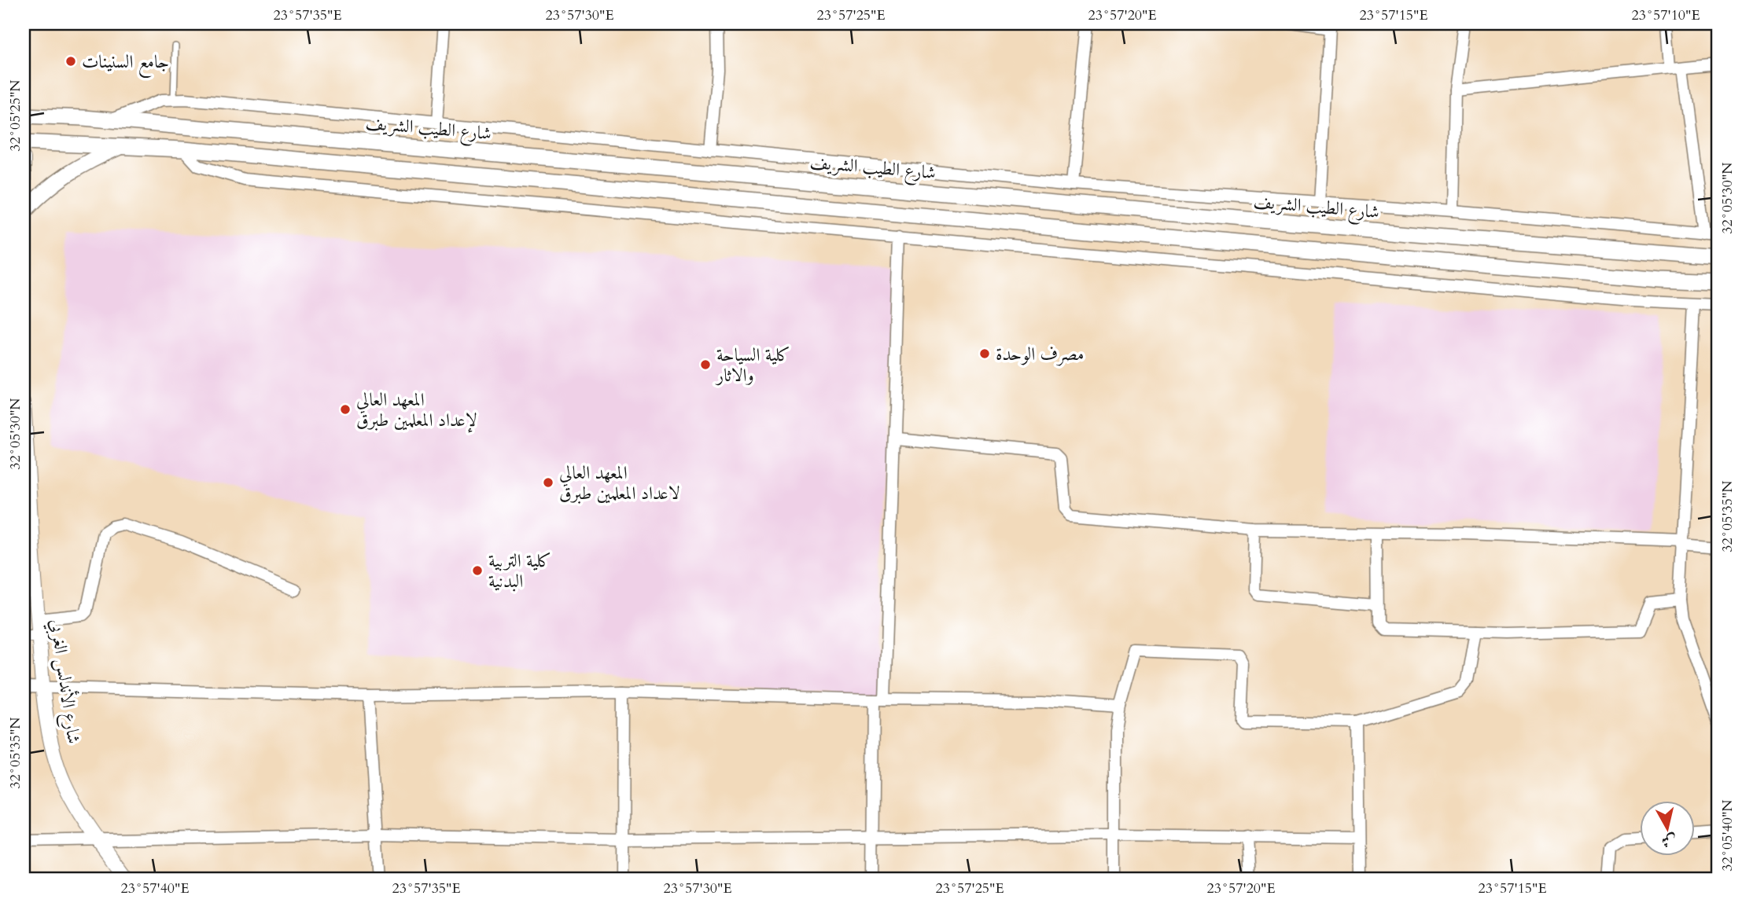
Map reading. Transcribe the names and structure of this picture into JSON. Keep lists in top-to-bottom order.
{
  "streets": {
    "main road": ["شارع الطيب الشريف"],
    "street": ["شارع الأندلس الغربي"]
  },
  "places": [
    "جامع السنينات",
    "مصرف الوحدة",
    "كلية السياحة والاثار",
    "المعهد العالي لإعداد المعلمين طبرق",
    "المعهد العالي لاعداد المعلمين طبرق",
    "كلية التربية البدنية"
  ],
  "north": "bottom",
  "coordinates": [
    "23°57'35\"E",
    "23°57'30\"E",
    "23°57'25\"E",
    "23°57'20\"E",
    "23°57'15\"E",
    "23°57'10\"E",
    "32°05'25\"N",
    "32°05'30\"N",
    "32°05'35\"N",
    "32°05'40\"N",
    "23°57'40\"E"
  ]
}
